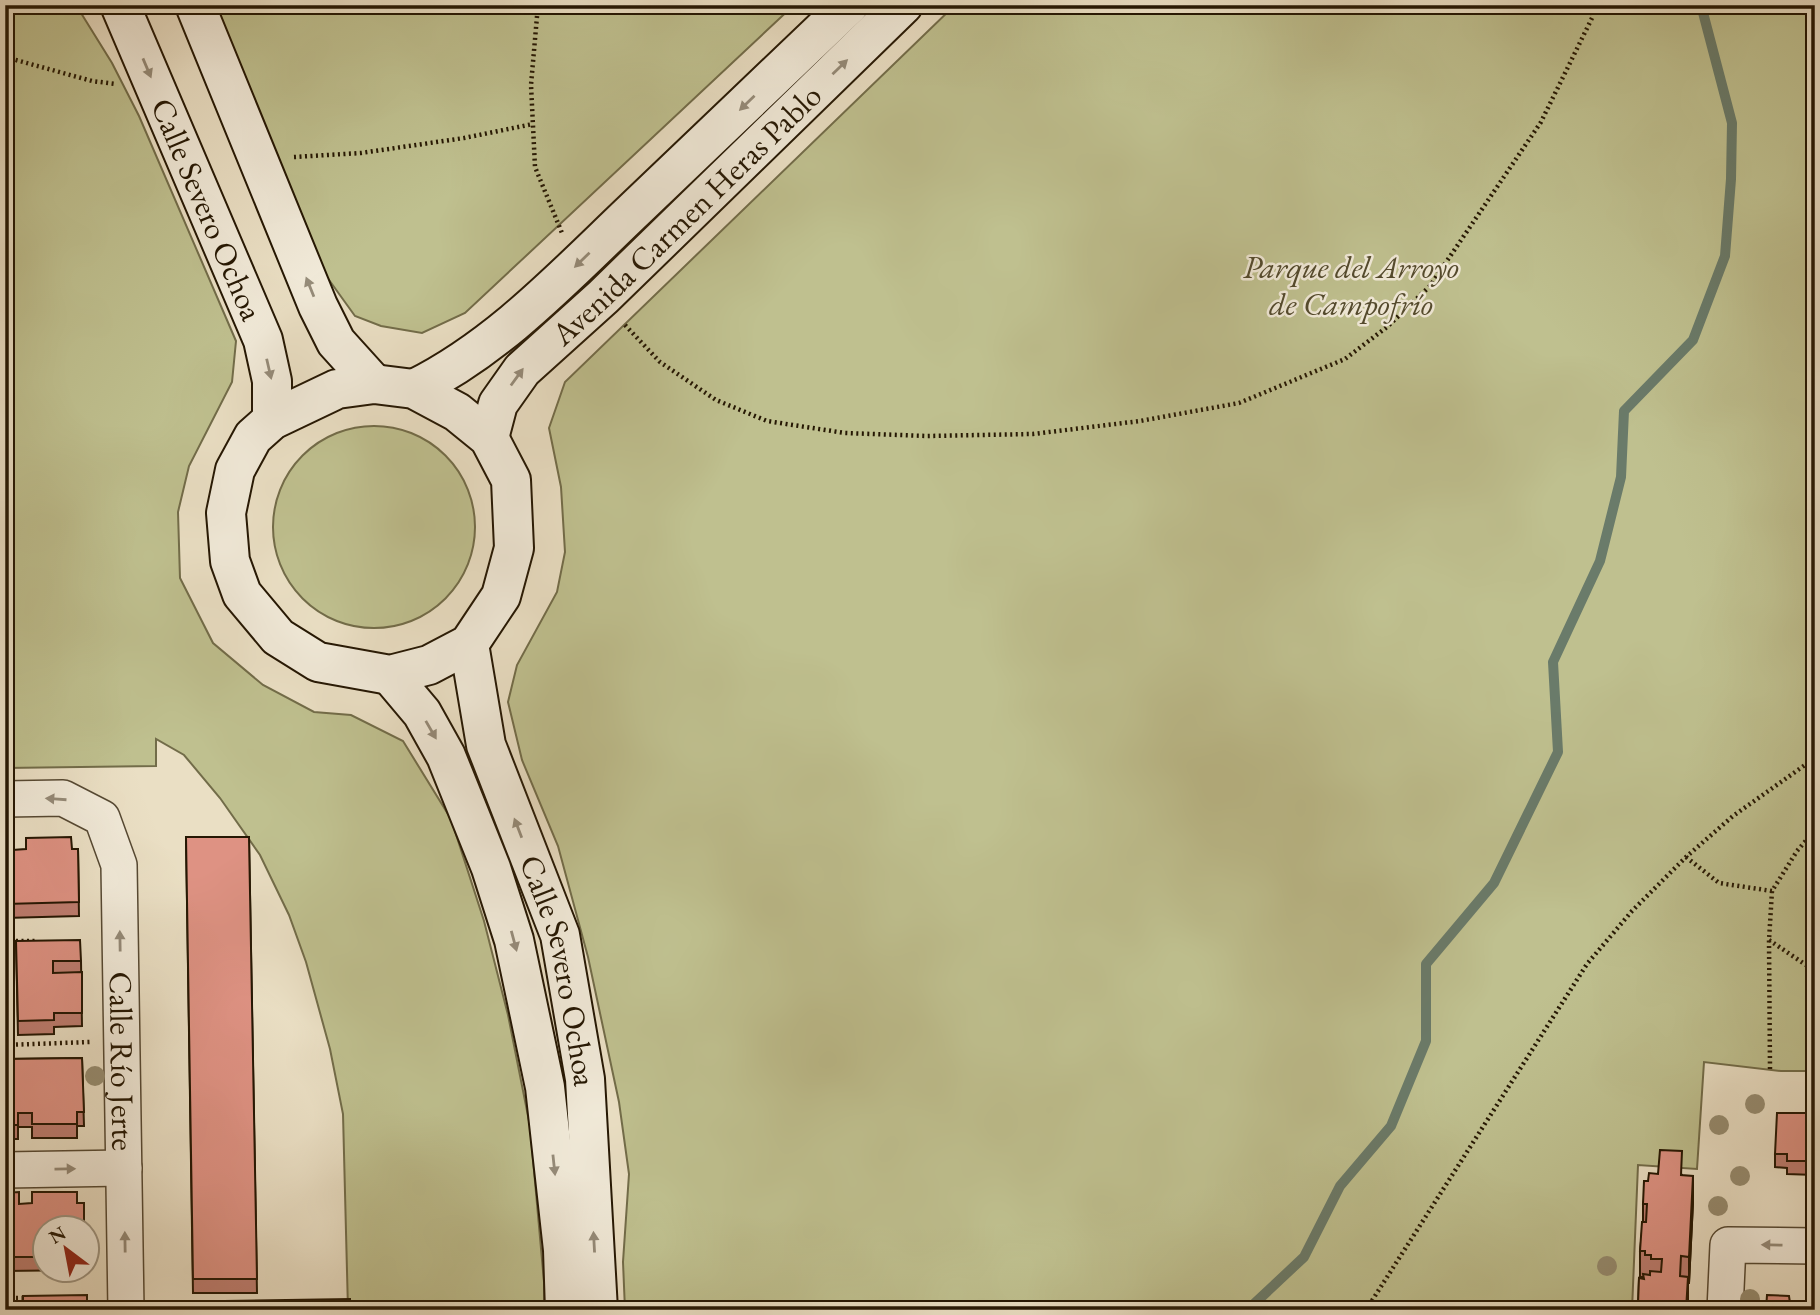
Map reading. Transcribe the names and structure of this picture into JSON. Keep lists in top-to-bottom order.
{
  "streets": {
    "main road": ["Calle Severo Ochoa", "Avenida Carmen Heras Pablo"],
    "street": ["Calle Río Jerte"]
  },
  "one_way": ["Calle Río Jerte"],
  "parks": ["Parque del Arroyo de Campofrío"],
  "north": "top left"
}
